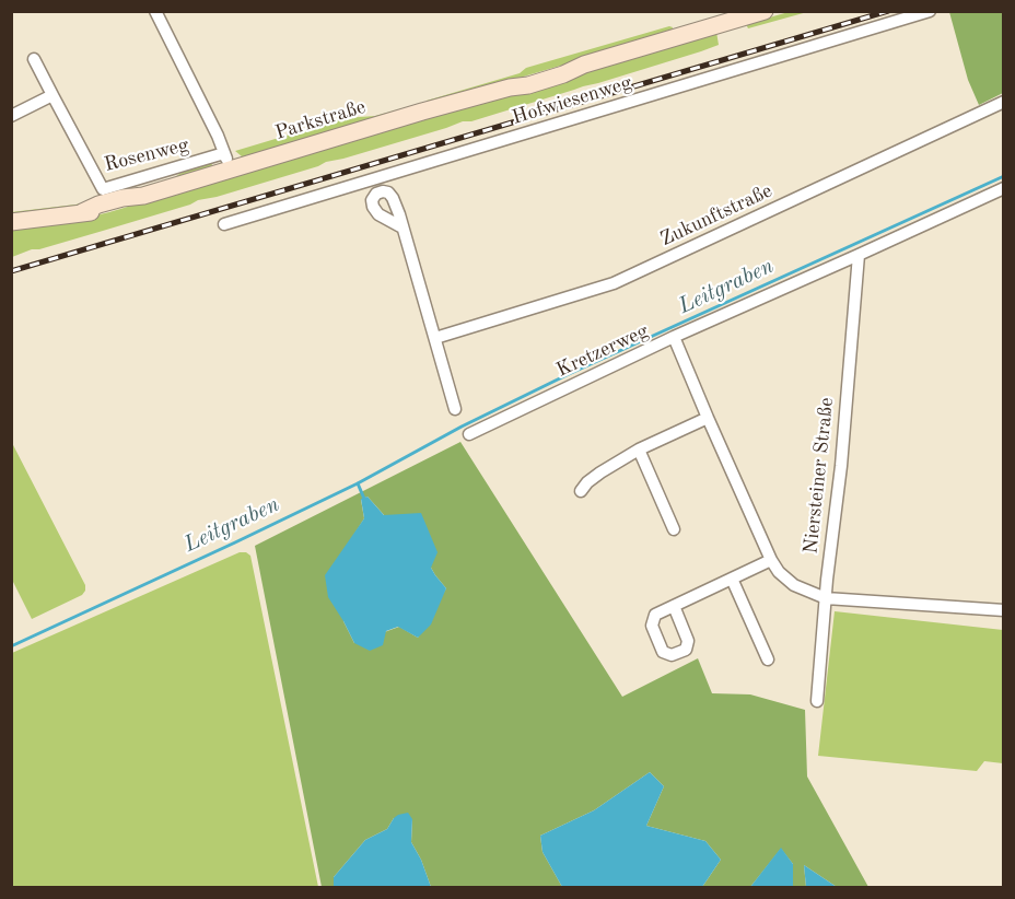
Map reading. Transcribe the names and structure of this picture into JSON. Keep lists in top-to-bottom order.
{
  "streets": {
    "main road": ["Parkstraße"],
    "street": [
      "Hofwiesenweg",
      "Rosenweg",
      "Zukunftstraße",
      "Kretzerweg",
      "Niersteiner Straße"
    ]
  },
  "crossings": [
    ["Kretzerweg", "Niersteiner Straße"]
  ],
  "water": ["Leitgraben"]
}
